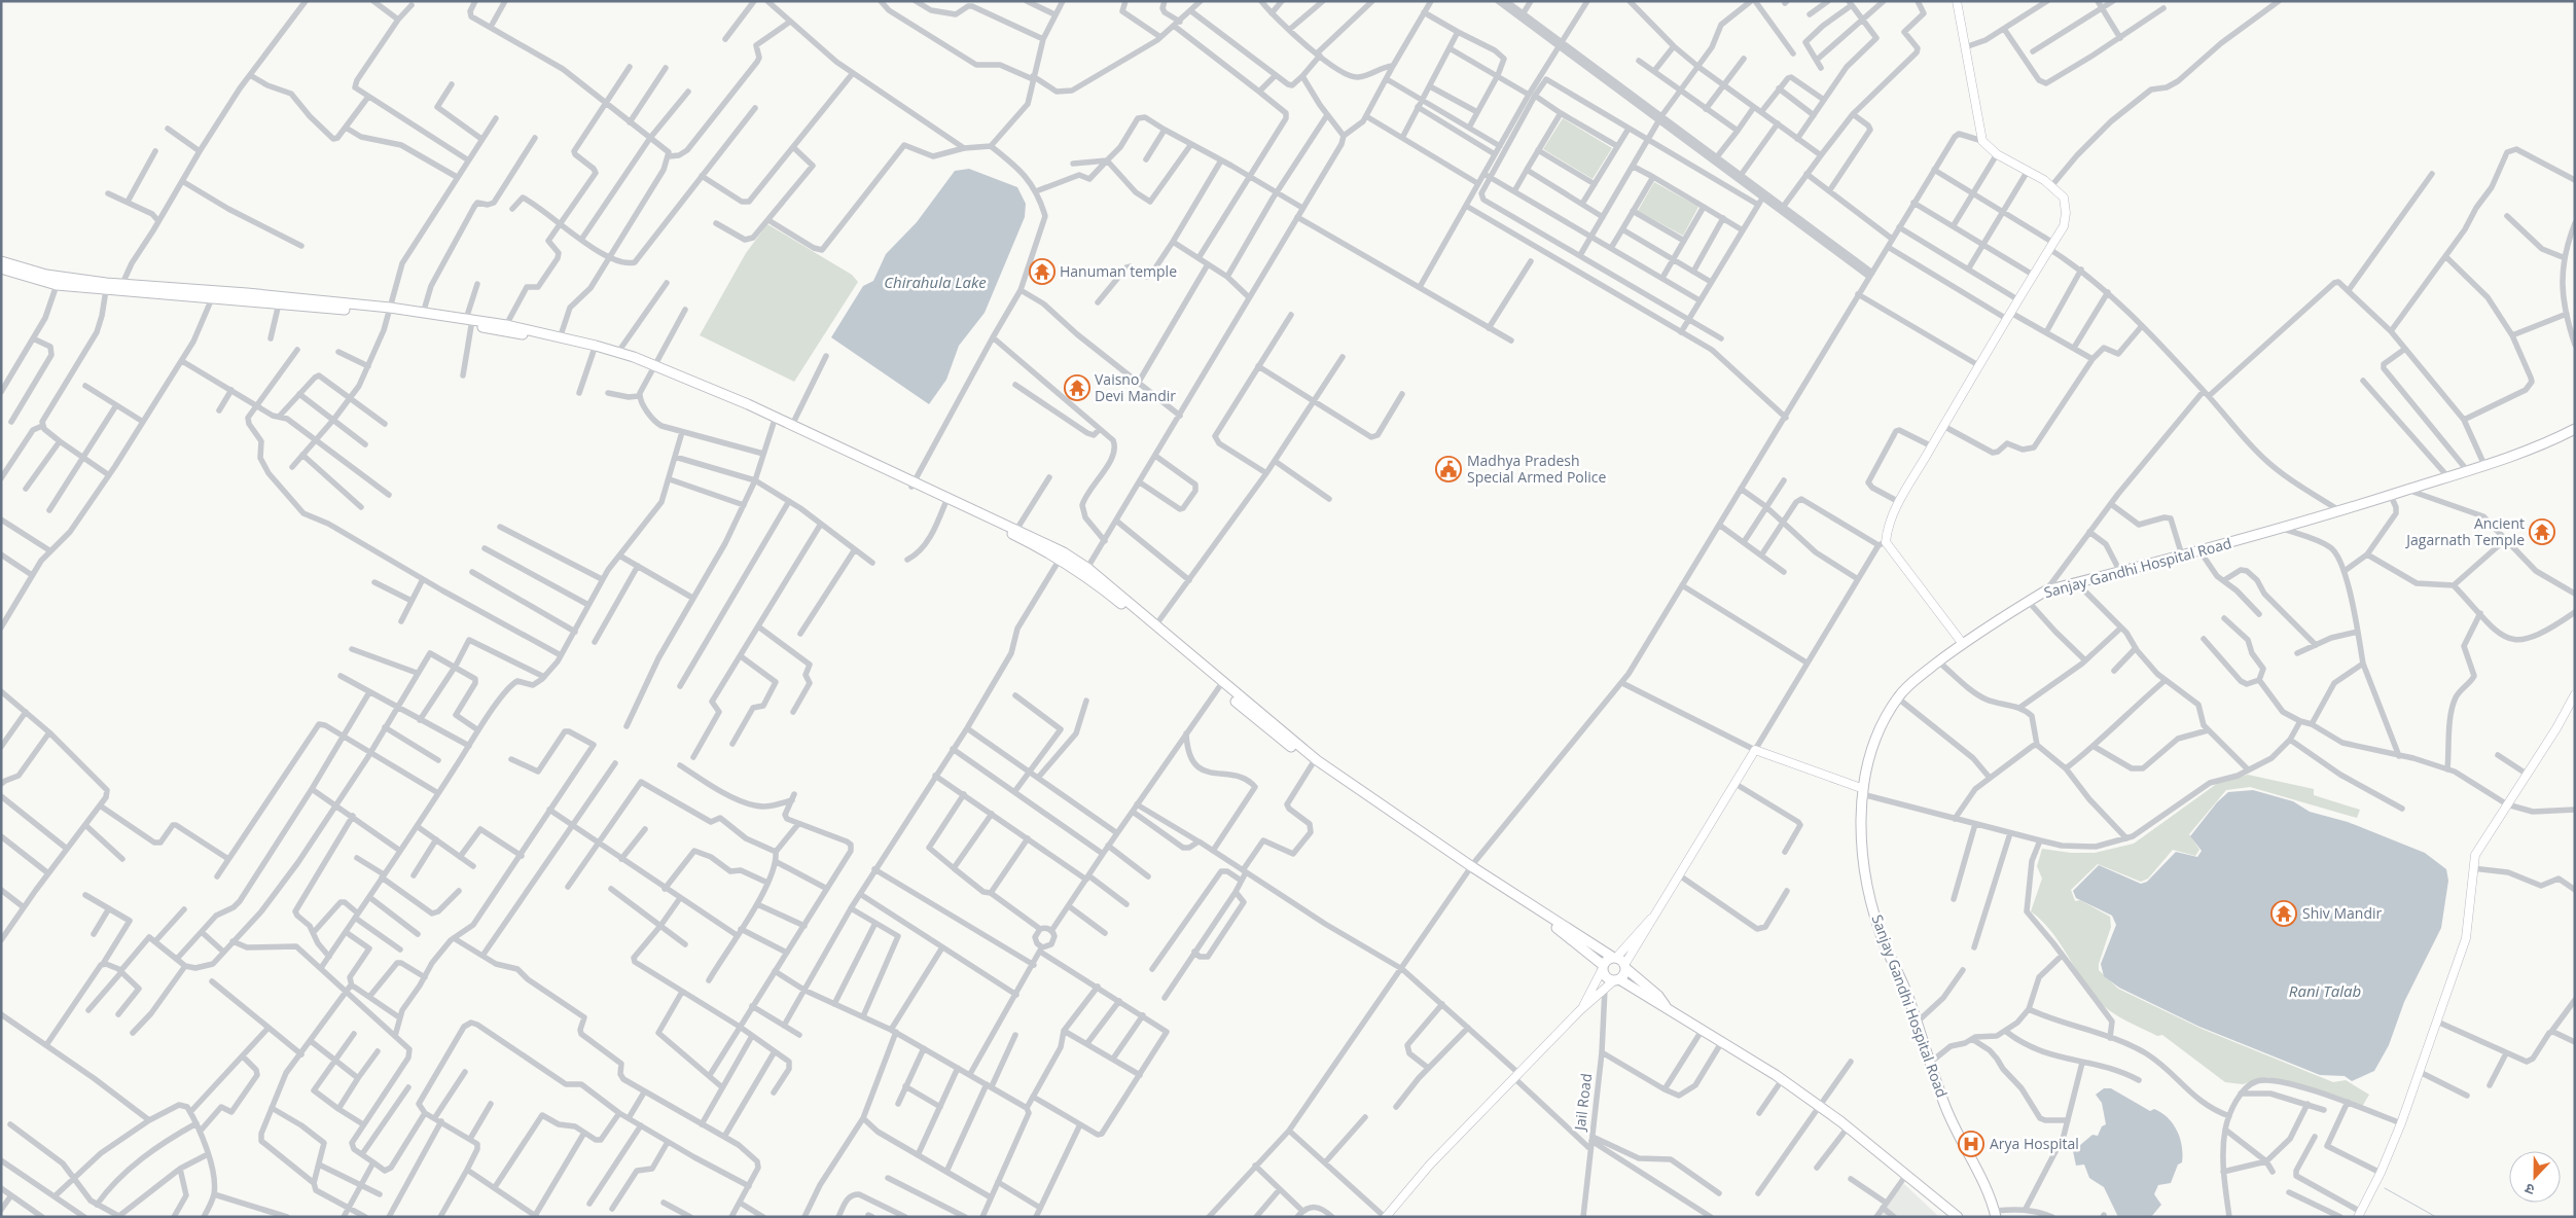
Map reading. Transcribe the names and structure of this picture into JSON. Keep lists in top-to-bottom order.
{
  "streets": {
    "main road": ["Sanjay Gandhi Hospital Road"],
    "street": ["Jail Road"]
  },
  "water": ["Chirahula Lake", "Rani Talab"],
  "places": {
    "temple": [
      "Hanuman temple",
      "Vaisno Devi Mandir",
      "Ancient Jagarnath Temple",
      "Shiv Mandir"
    ],
    "public building": ["Madhya Pradesh Special Armed Police"],
    "hospital": ["Arya Hospital"]
  },
  "north": "bottom"
}
